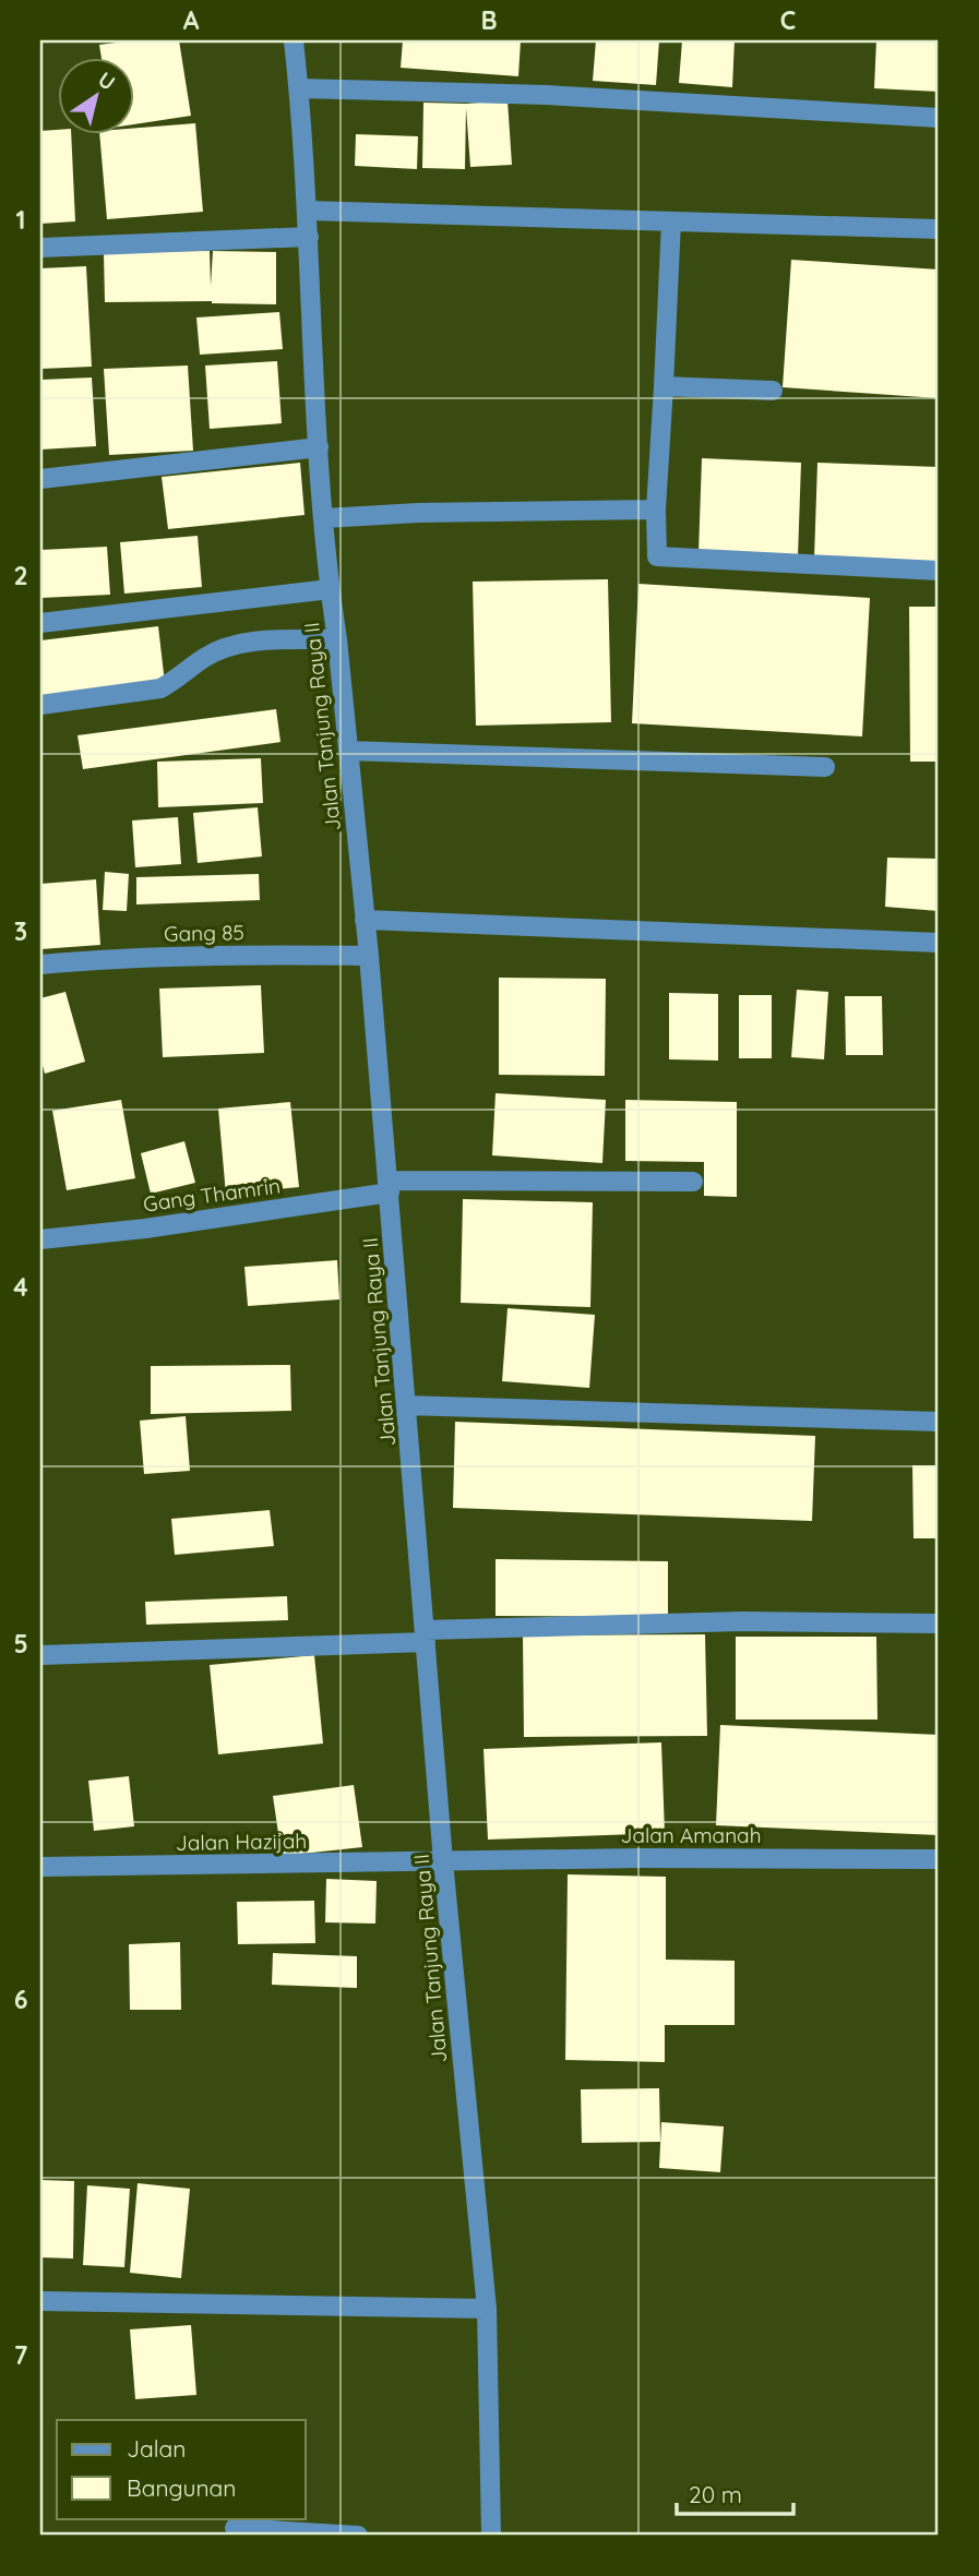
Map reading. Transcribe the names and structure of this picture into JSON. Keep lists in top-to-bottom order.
{
  "streets": {
    "street": [
      "Jalan Tanjung Raya II",
      "Gang 85",
      "Gang Thamrin",
      "Jalan Amanah",
      "Jalan Hazijah"
    ]
  },
  "crossings": [
    ["Jalan Tanjung Raya II", "Gang 85"],
    ["Jalan Tanjung Raya II", "Gang Thamrin"],
    ["Jalan Tanjung Raya II", "Jalan Amanah"],
    ["Jalan Tanjung Raya II", "Jalan Hazijah"],
    ["Jalan Amanah", "Jalan Hazijah"]
  ],
  "legend": ["Jalan", "Bangunan"],
  "scale_bar": "20 m",
  "north": "top right",
  "grid": {
    "columns": ["A", "B", "C"],
    "rows": [
      "1",
      "2",
      "3",
      "4",
      "5",
      "6",
      "7"
    ]
  }
}
